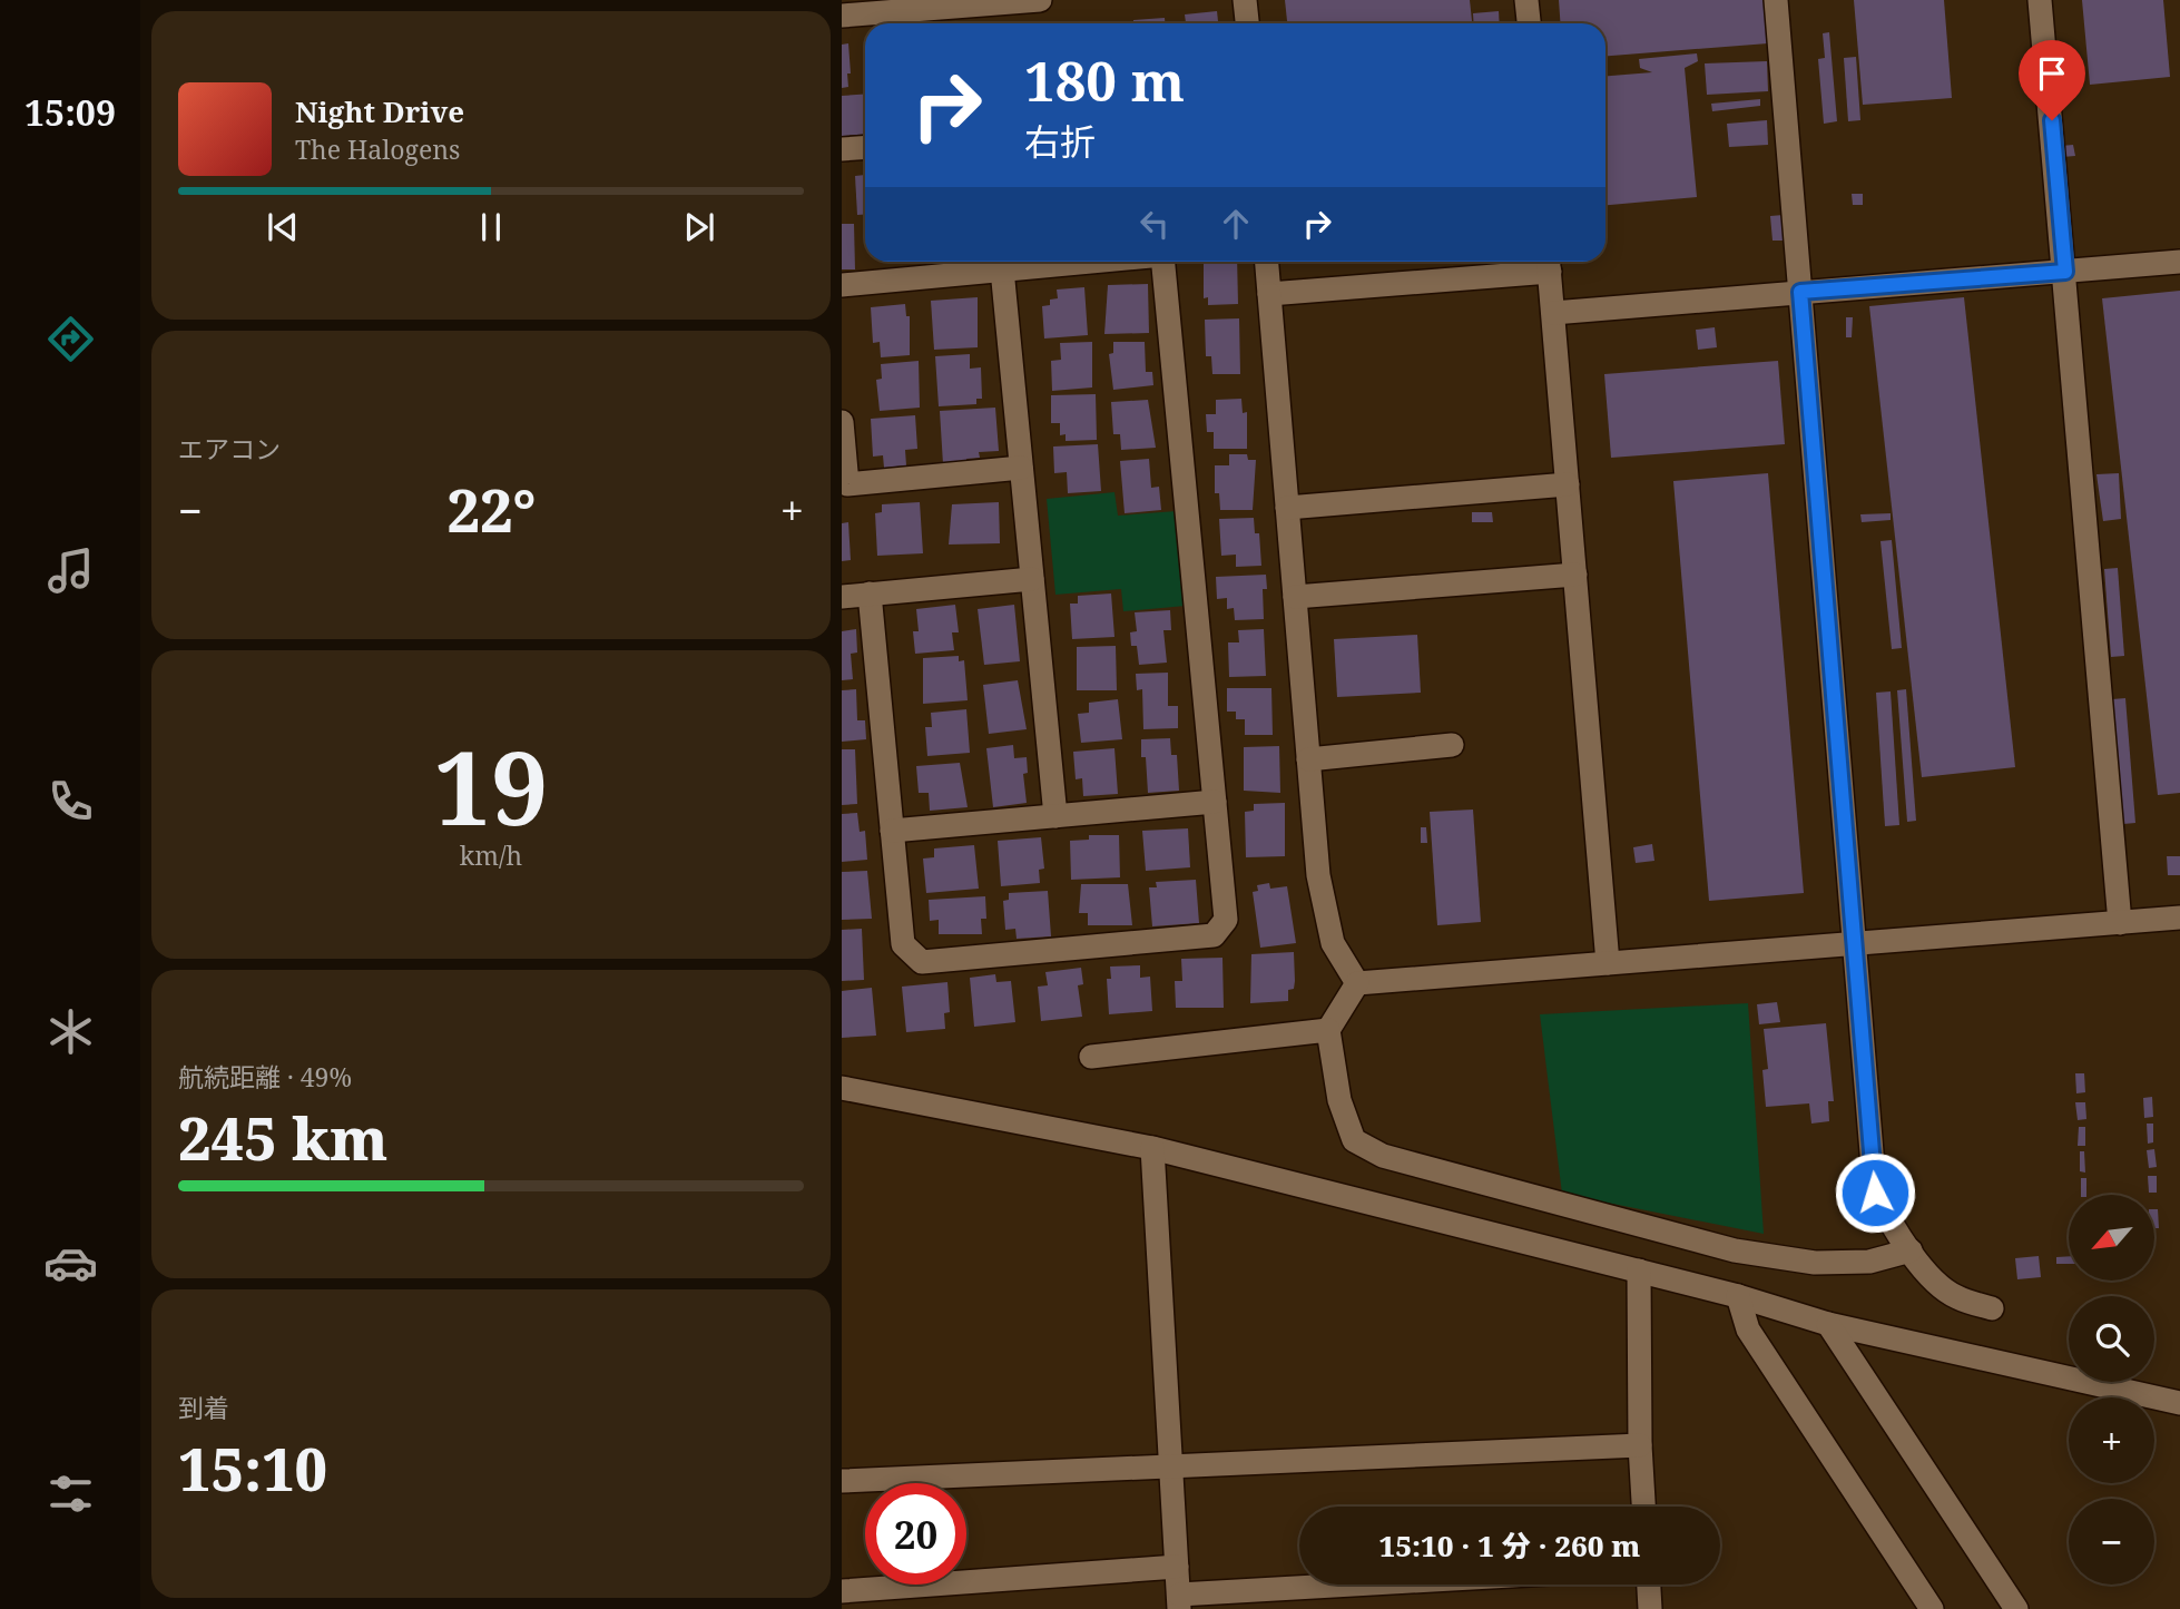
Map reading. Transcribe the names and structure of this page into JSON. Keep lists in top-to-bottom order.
{
  "north": "bottom left",
  "page": {
    "tabs": "15:09",
    "turn": ["180 m", "右折"],
    "song": ["Night Drive", "The Halogens"],
    "tile": [
      "エアコン",
      ["19", "km/h"],
      ["航続距離 · 49%", "245 km"],
      ["到着", "15:10"]
    ],
    "heat": ["−", "22°", "+"],
    "map_buttons": ["+", "−"],
    "limit": "20",
    "trip": "15:10 · 1 分 · 260 m"
  }
}
